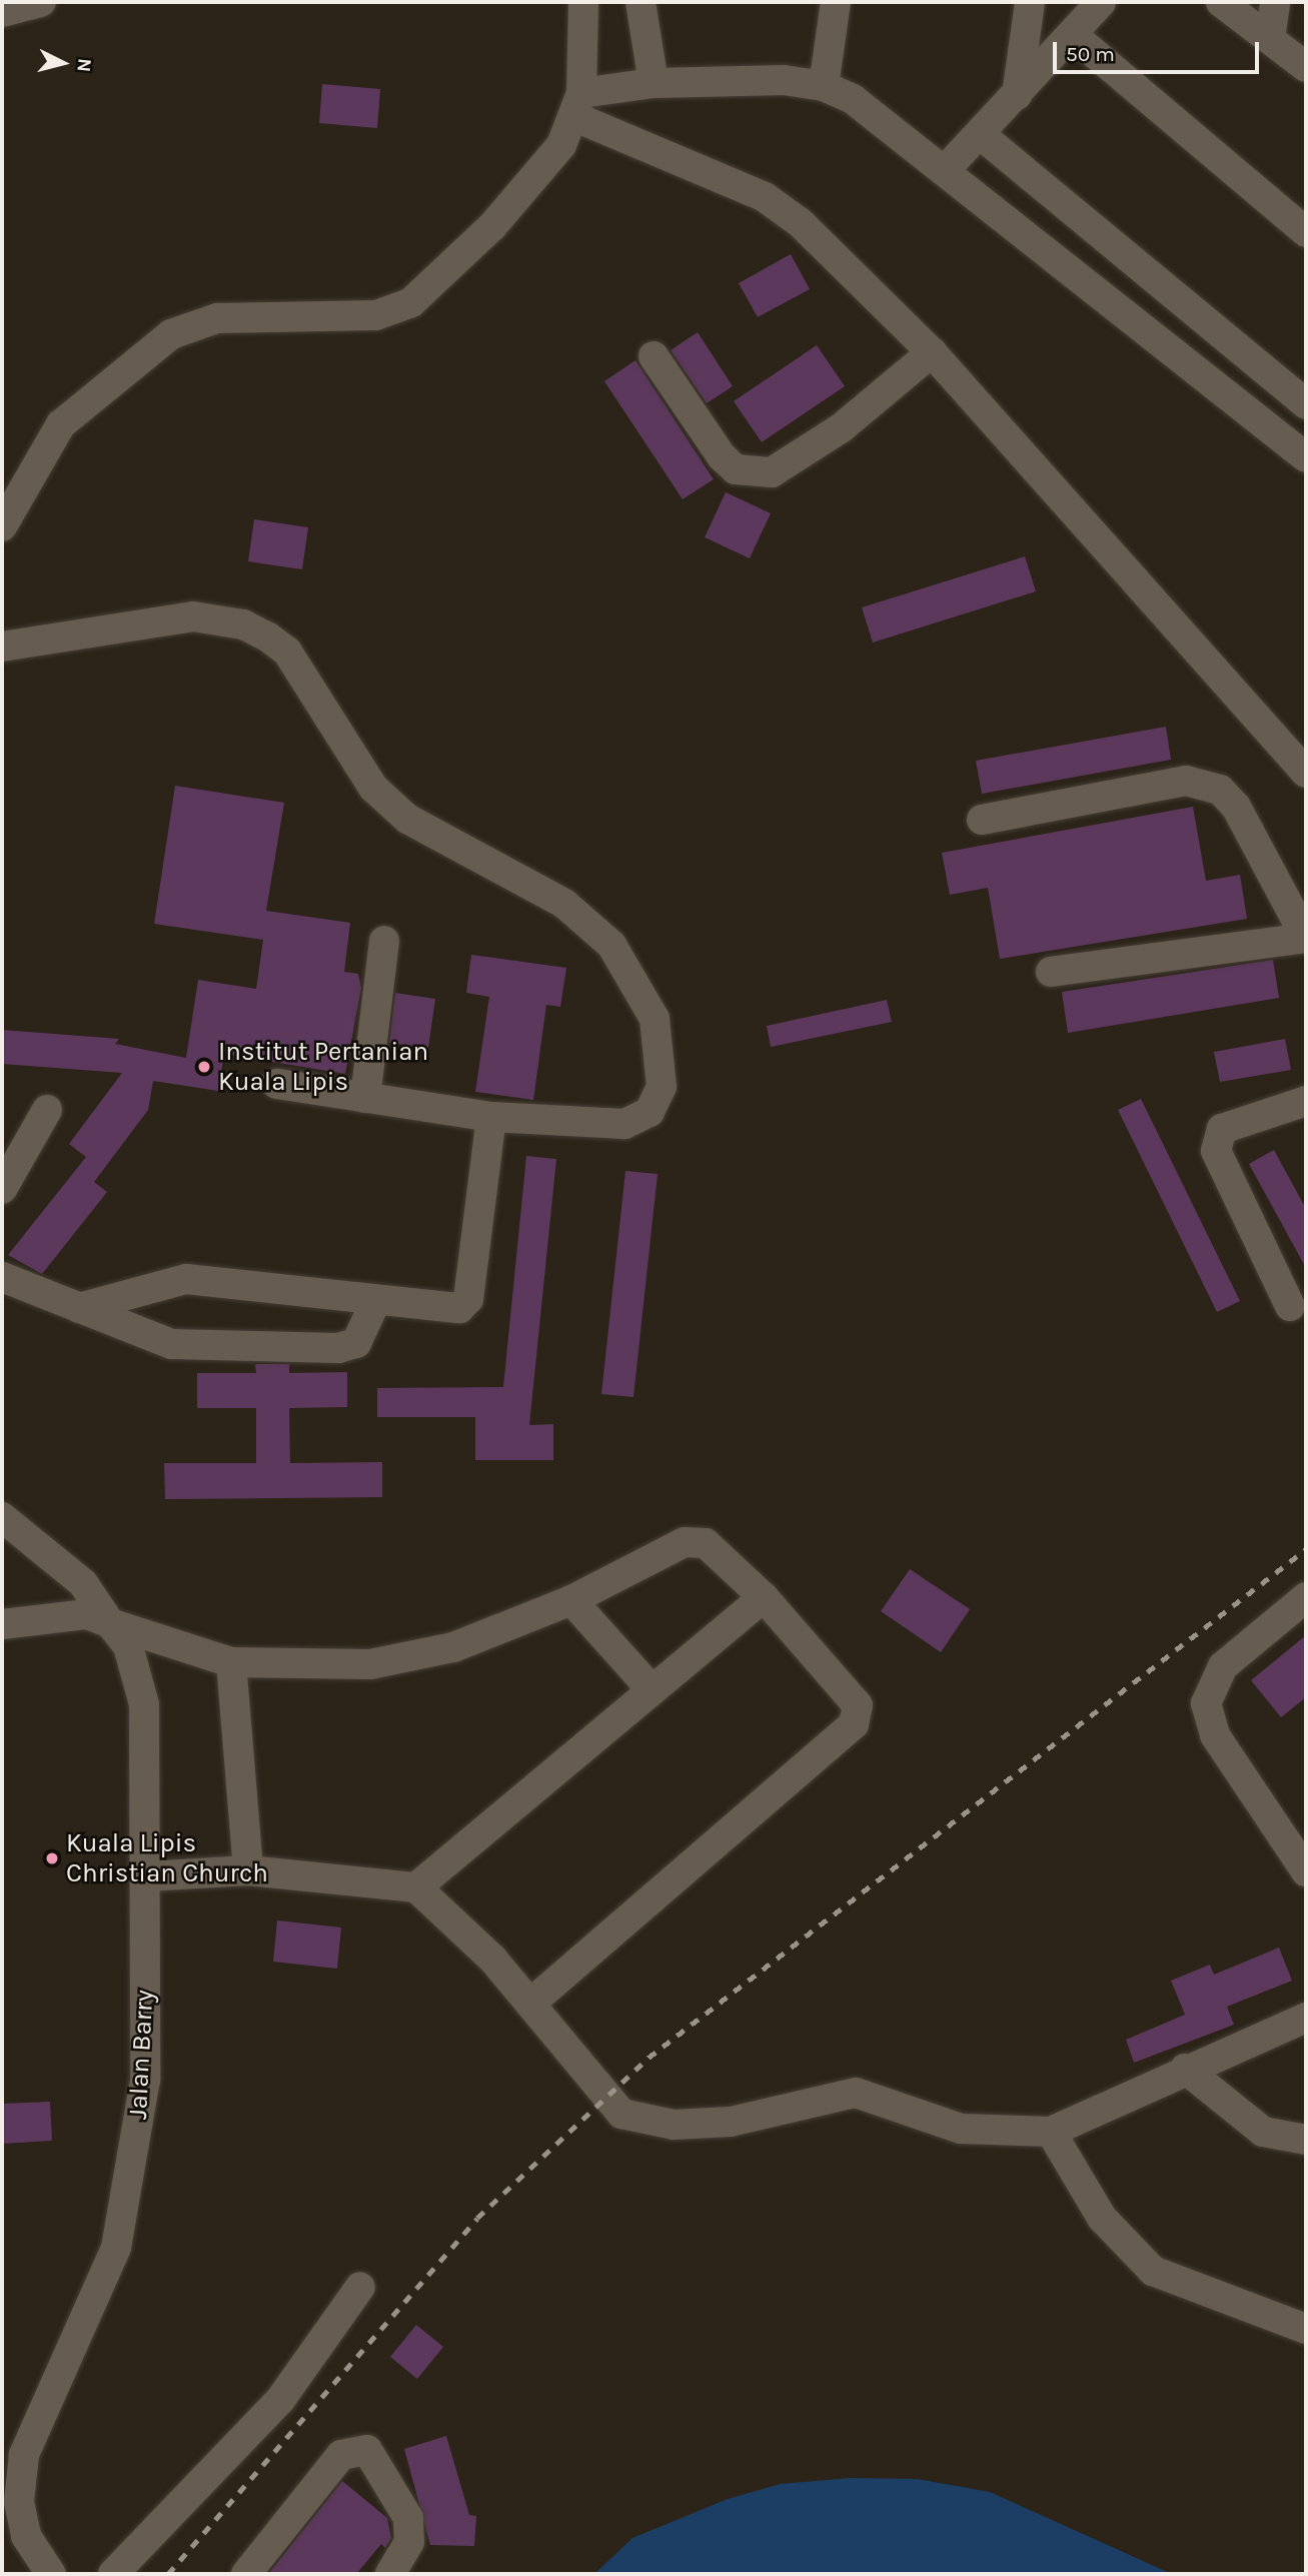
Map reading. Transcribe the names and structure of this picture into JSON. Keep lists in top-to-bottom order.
{
  "streets": {
    "street": ["Jalan Barry"]
  },
  "places": ["Institut Pertanian Kuala Lipis", "Kuala Lipis Christian Church"],
  "scale_bar": "50 m",
  "north": "right"
}
